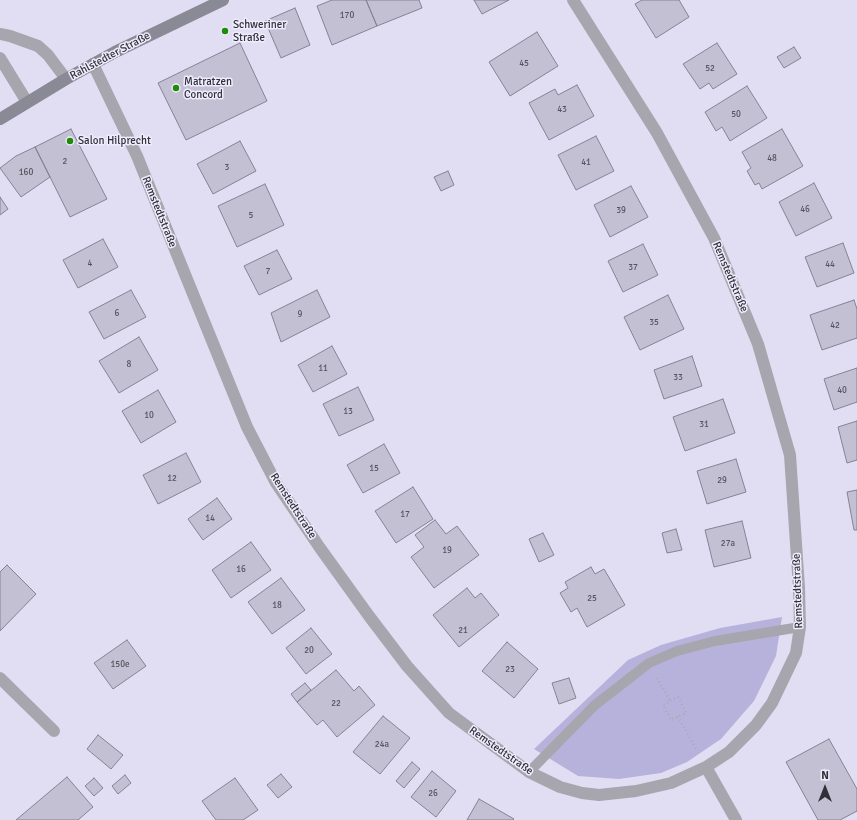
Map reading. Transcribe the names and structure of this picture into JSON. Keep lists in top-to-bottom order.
{
  "streets": {
    "main road": ["Rahlstedter Straße"],
    "street": ["Remstedtstraße"]
  },
  "crossings": [
    ["Rahlstedter Straße", "Remstedtstraße"]
  ],
  "places": ["Schweriner Straße", "Matratzen Concord", "Salon Hilprecht"],
  "house_numbers": [
    "170",
    "45",
    "52",
    "43",
    "50",
    "48",
    "2",
    "41",
    "3",
    "160",
    "46",
    "39",
    "5",
    "4",
    "44",
    "37",
    "7",
    "6",
    "9",
    "35",
    "42",
    "8",
    "11",
    "33",
    "40",
    "13",
    "10",
    "31",
    "15",
    "12",
    "29",
    "17",
    "14",
    "27a",
    "19",
    "16",
    "25",
    "18",
    "21",
    "20",
    "150e",
    "23",
    "22",
    "24a",
    "26"
  ],
  "north": "top"
}
